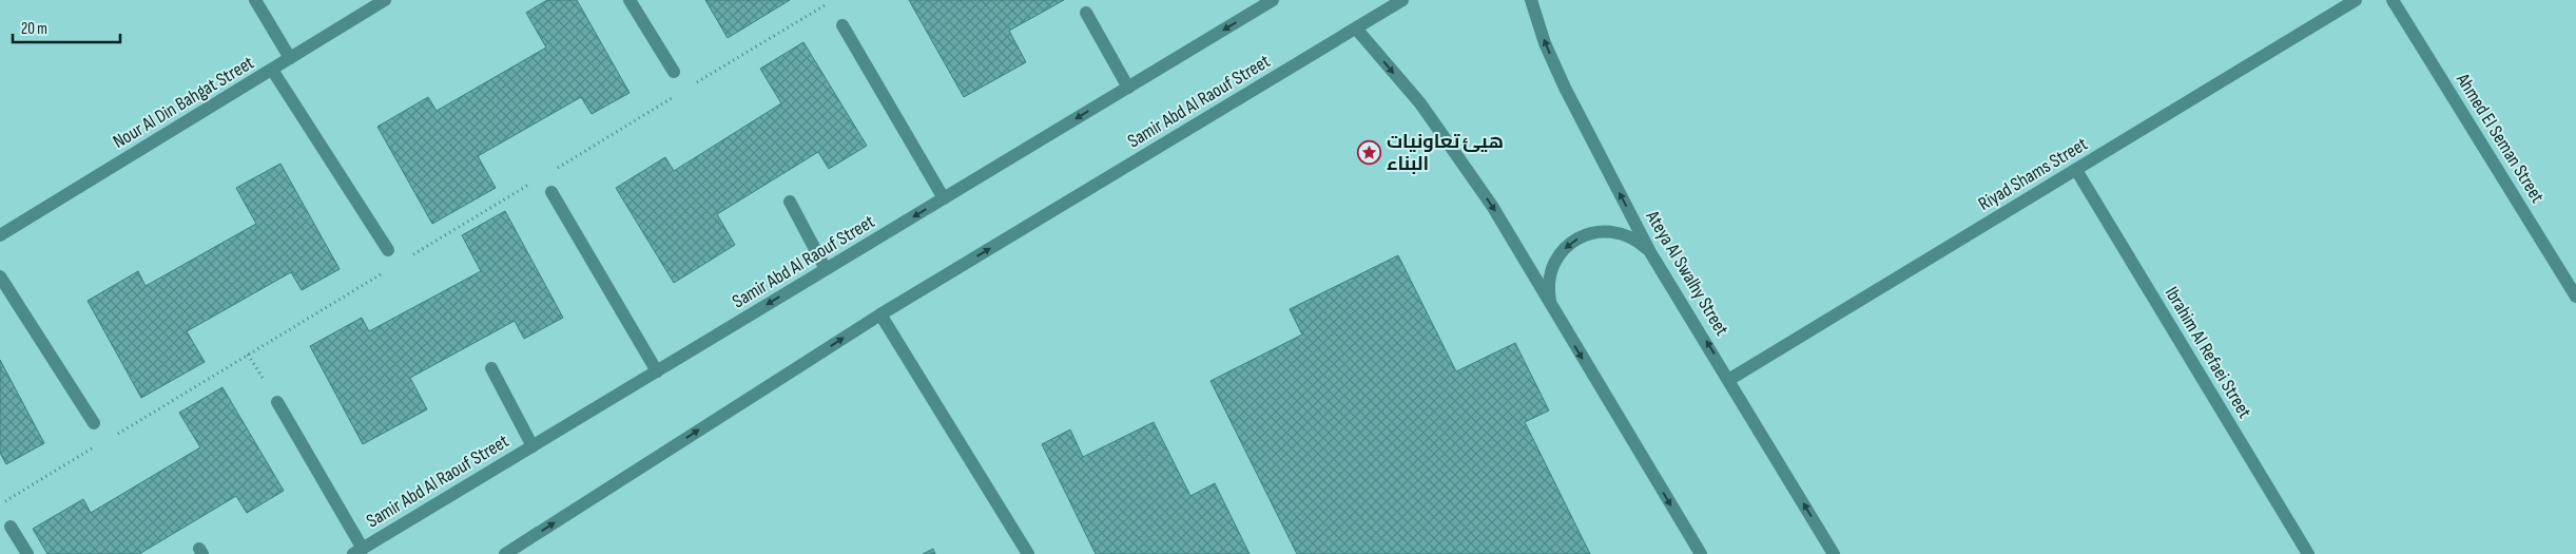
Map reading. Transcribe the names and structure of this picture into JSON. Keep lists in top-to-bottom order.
{
  "streets": {
    "street": [
      "Samir Abd Al Raouf Street",
      "Nour Al Din Bahgat Street",
      "Ahmed El Seman Street",
      "Riyad Shams Street",
      "Ateya Al Swalhy Street",
      "Ibrahim Al Refaei Street"
    ]
  },
  "crossings": [
    ["Riyad Shams Street", "Ateya Al Swalhy Street"],
    ["Riyad Shams Street", "Ibrahim Al Refaei Street"]
  ],
  "places": {
    "place": ["هيئ تعاونيات البناء"]
  },
  "scale_bar": "20 m"
}
